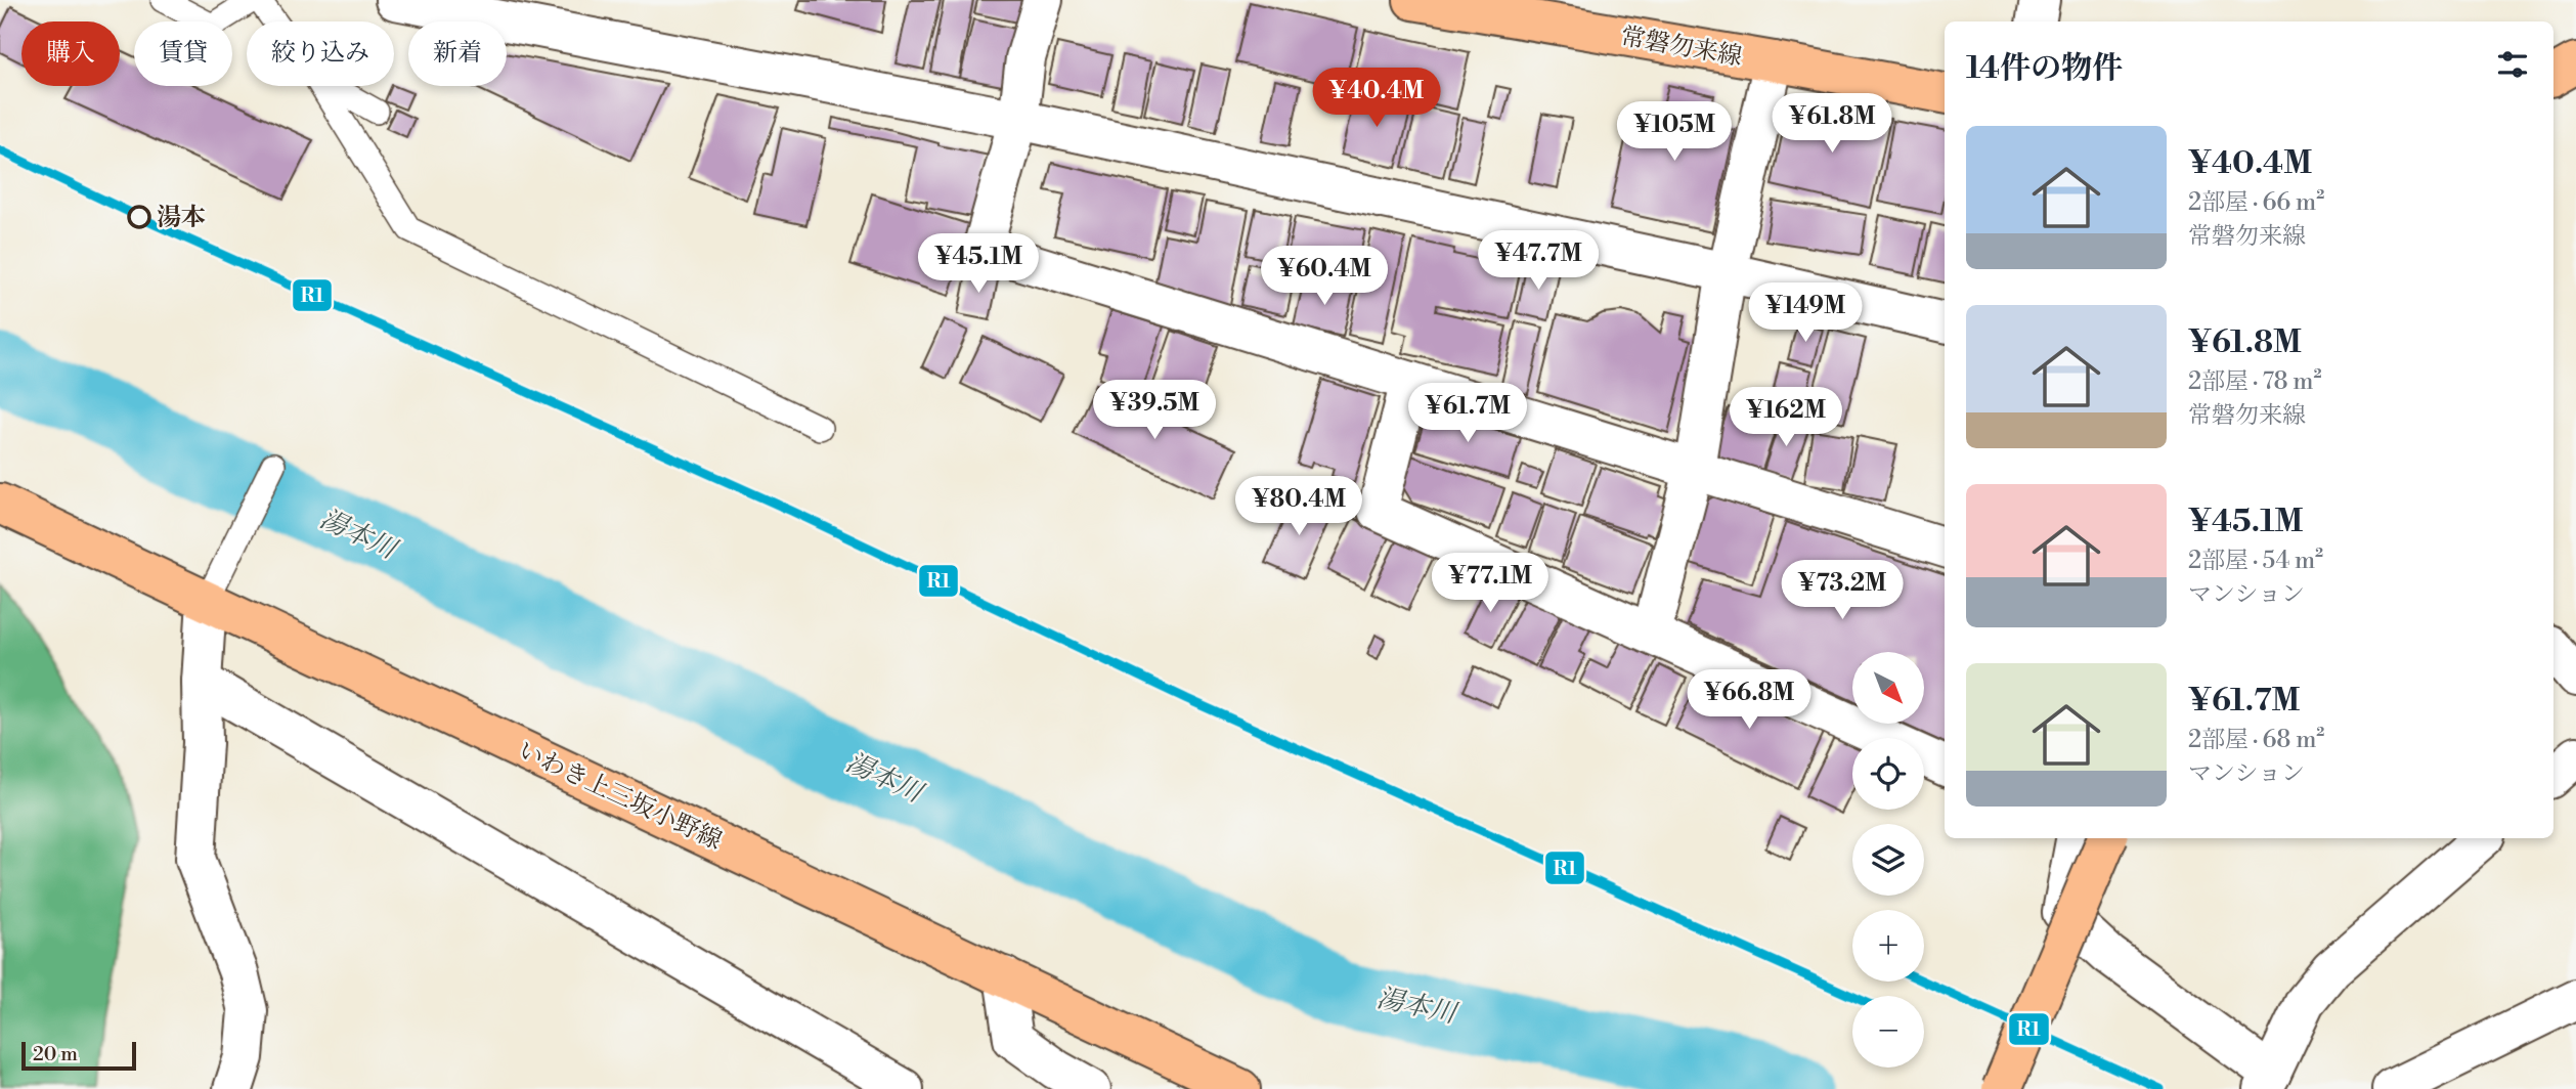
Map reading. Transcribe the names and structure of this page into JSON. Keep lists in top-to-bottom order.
{
  "streets": {
    "main road": ["常磐勿来線", "いわき上三坂小野線"]
  },
  "water": ["湯本川"],
  "places": ["湯本"],
  "lines": ["transit line R1"],
  "scale_bar": "20 m",
  "north": "bottom right",
  "page": {
    "chip": [
      "購入",
      "賃貸",
      "絞り込み",
      "新着"
    ],
    "heading": "14件の物件",
    "price": [
      "¥40.4M",
      "¥61.8M",
      "¥105M",
      "¥47.7M",
      "¥45.1M",
      "¥60.4M",
      "¥149M",
      "¥39.5M",
      "¥61.7M",
      "¥162M",
      "¥80.4M",
      "¥77.1M",
      "¥73.2M",
      "¥66.8M"
    ],
    "list": [
      {
        "name": "¥40.4M",
        "note": "2部屋 · 66 m² · 常磐勿来線"
      },
      {
        "name": "¥61.8M",
        "note": "2部屋 · 78 m² · 常磐勿来線"
      },
      {
        "name": "¥45.1M",
        "note": "2部屋 · 54 m² · マンション"
      },
      {
        "name": "¥61.7M",
        "note": "2部屋 · 68 m² · マンション"
      }
    ],
    "map_buttons": ["+", "−"],
    "scale": "20 m"
  }
}
